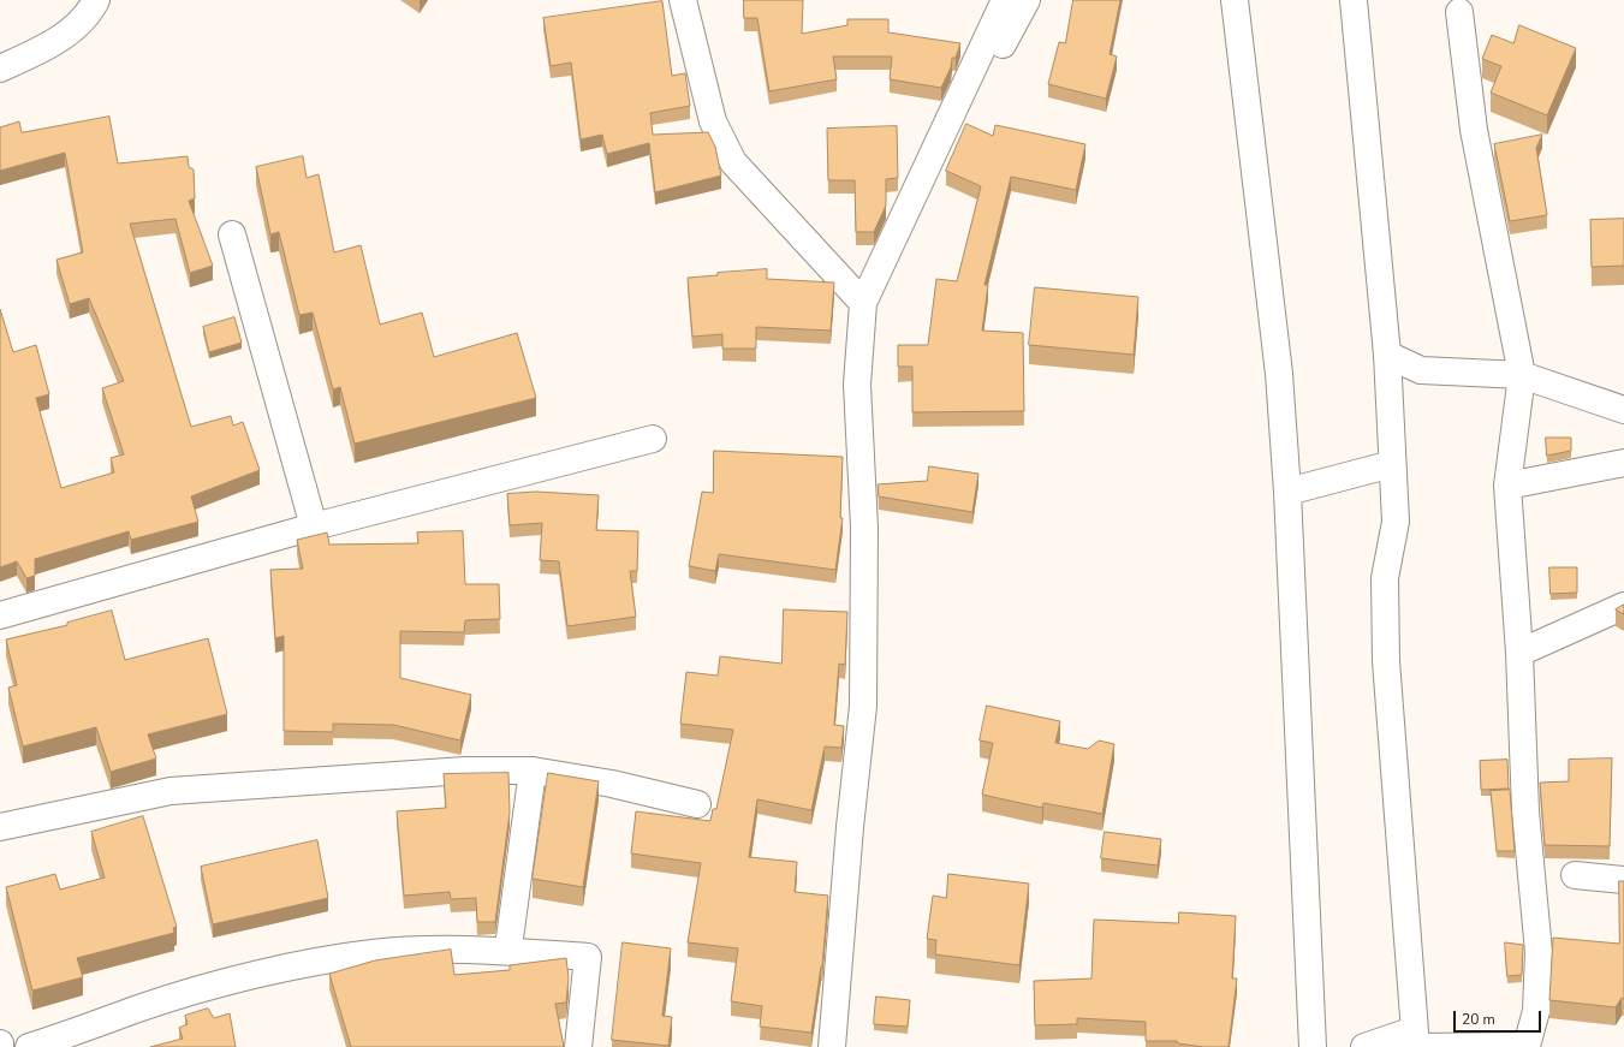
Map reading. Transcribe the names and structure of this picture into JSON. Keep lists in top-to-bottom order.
{
  "scale_bar": "20 m"
}
